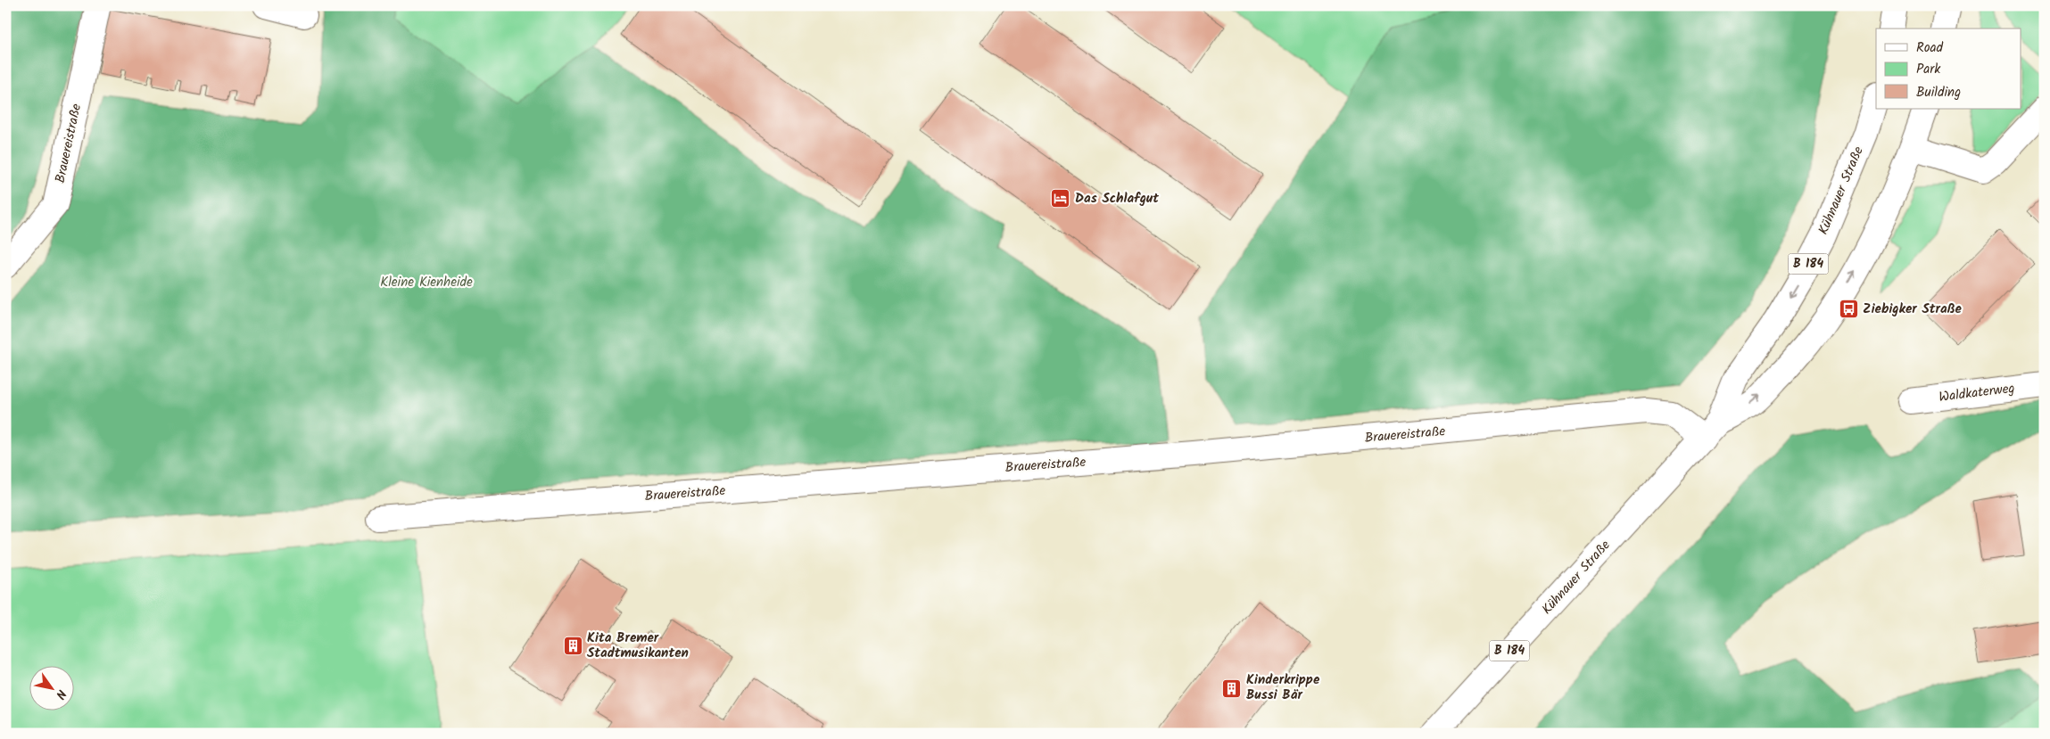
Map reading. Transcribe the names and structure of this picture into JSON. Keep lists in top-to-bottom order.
{
  "streets": {
    "street": [
      "Brauereistraße",
      "Kühnauer Straße",
      "B 184",
      "Waldkaterweg"
    ]
  },
  "crossings": [
    ["Brauereistraße", "Kühnauer Straße"]
  ],
  "parks": ["Kleine Kienheide"],
  "places": {
    "hotel": ["Das Schlafgut"],
    "bus stop": ["Ziebigker Straße"],
    "building": ["Kita Bremer Stadtmusikanten", "Kinderkrippe Bussi Bär"]
  },
  "legend": ["Road", "Park", "Building"],
  "north": "bottom right"
}
